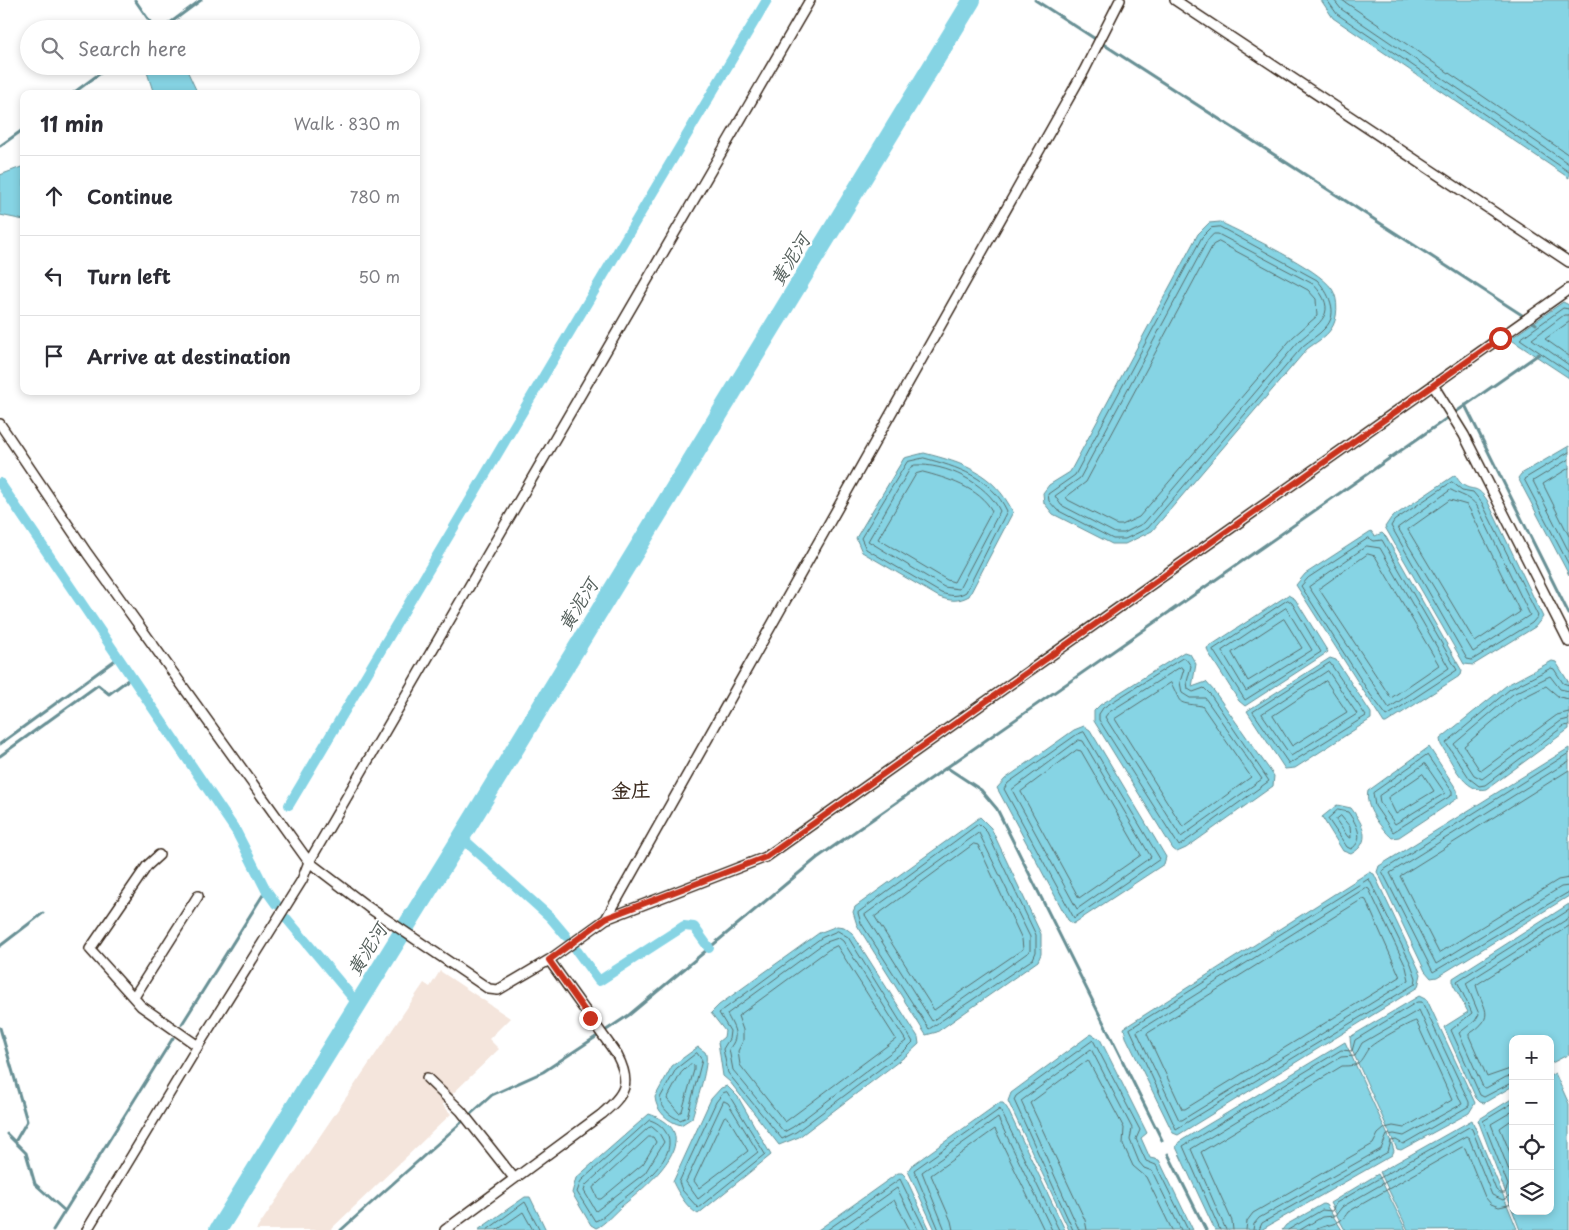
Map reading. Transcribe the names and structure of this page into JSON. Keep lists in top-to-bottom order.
{
  "districts": ["金庄"],
  "water": ["黄泥河"],
  "page": {
    "search": "Search here",
    "heading": ["11 min", "Walk · 830 m"],
    "list": [
      ["Continue", "780 m"],
      ["Turn left", "50 m"],
      "Arrive at destination"
    ],
    "map_buttons": ["+", "−"]
  }
}
